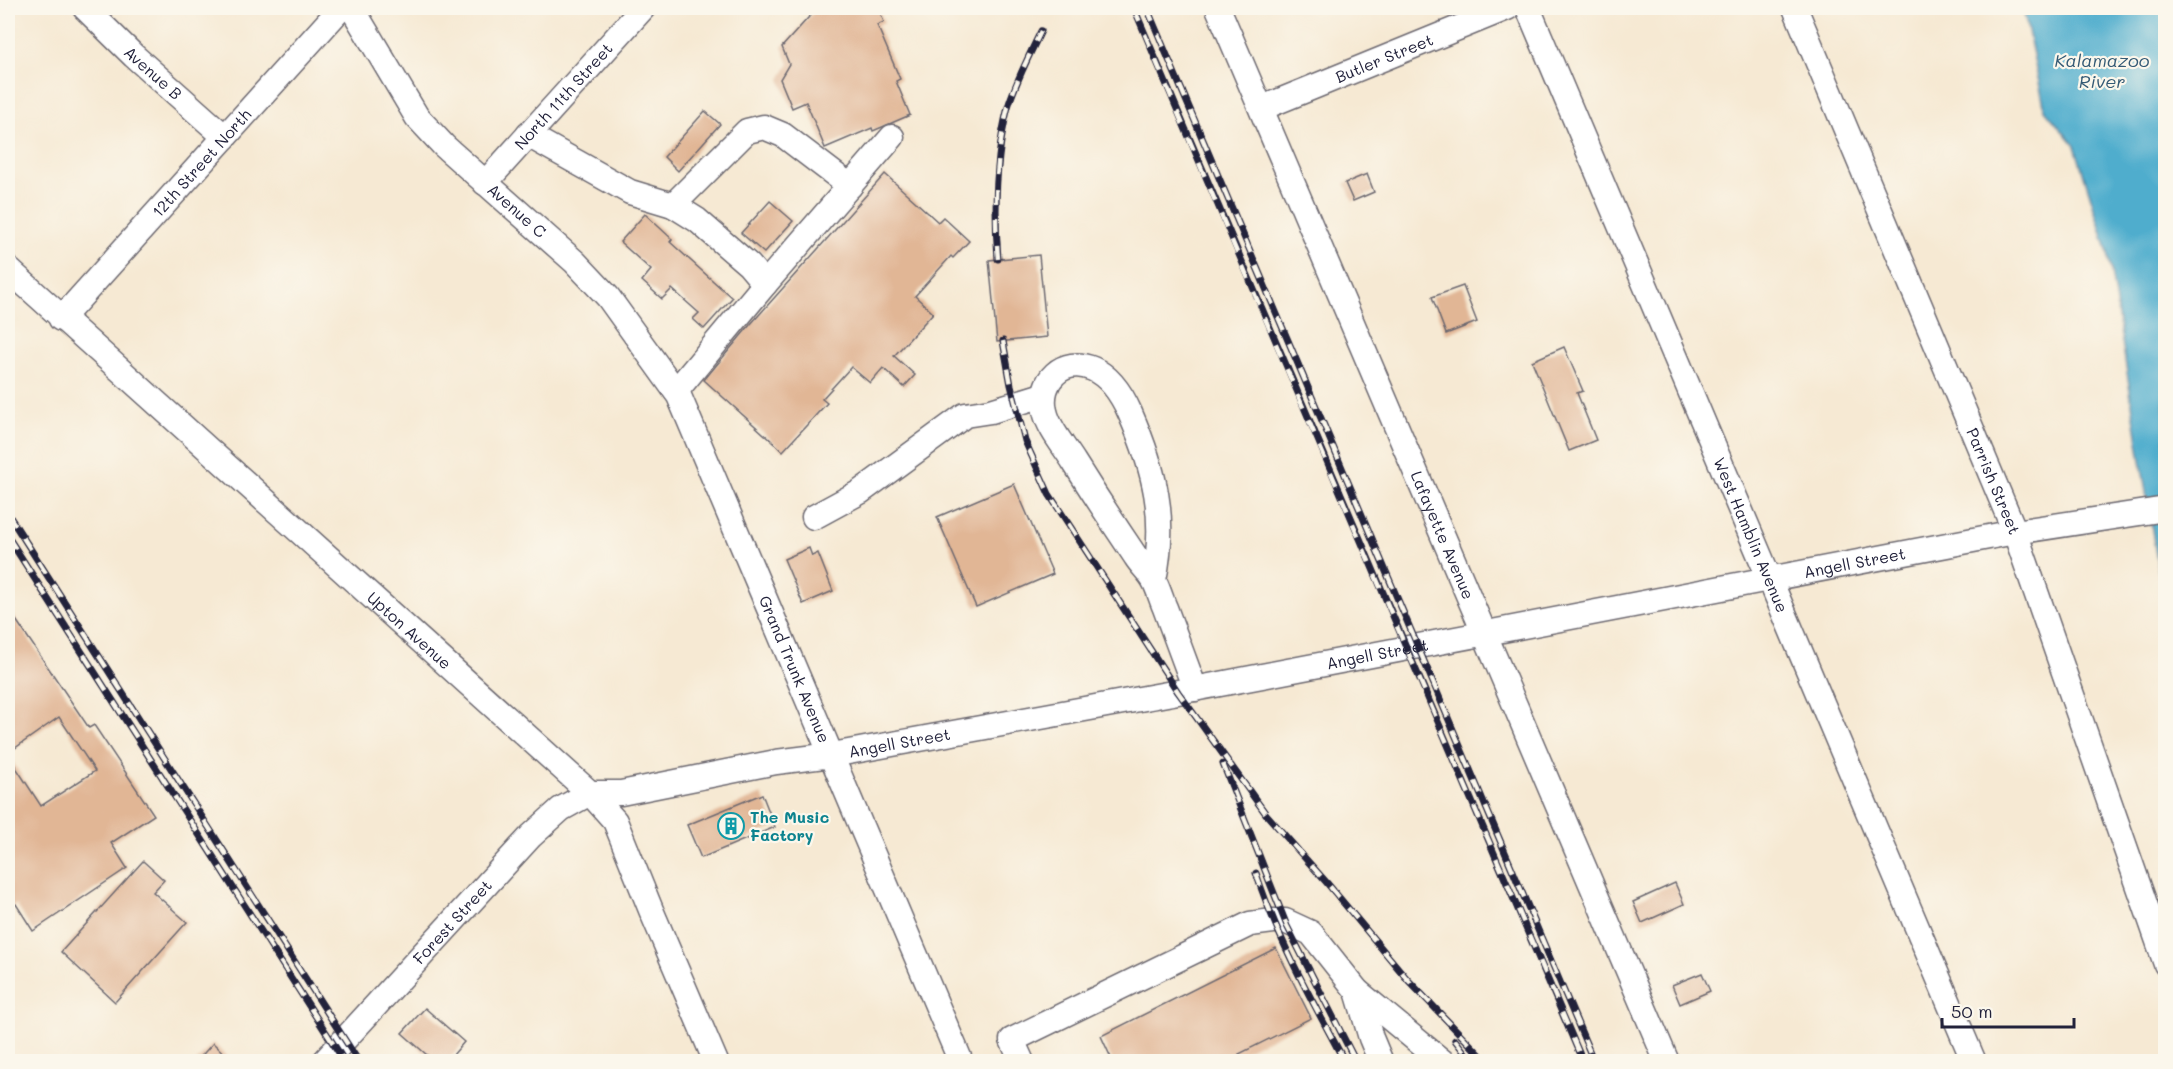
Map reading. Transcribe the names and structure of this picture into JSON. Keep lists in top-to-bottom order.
{
  "streets": {
    "street": [
      "Butler Street",
      "Avenue B",
      "North 11th Street",
      "12th Street North",
      "Avenue C",
      "Parrish Street",
      "Lafayette Avenue",
      "West Hamblin Avenue",
      "Angell Street",
      "Upton Avenue",
      "Grand Trunk Avenue",
      "Forest Street"
    ]
  },
  "crossings": [
    ["Butler Street", "Lafayette Avenue"],
    ["Avenue B", "12th Street North"],
    ["North 11th Street", "Avenue C"],
    ["12th Street North", "Upton Avenue"],
    ["Avenue C", "Grand Trunk Avenue"],
    ["Parrish Street", "Angell Street"],
    ["Lafayette Avenue", "Angell Street"],
    ["West Hamblin Avenue", "Angell Street"],
    ["Angell Street", "Upton Avenue"],
    ["Angell Street", "Grand Trunk Avenue"],
    ["Angell Street", "Forest Street"],
    ["Upton Avenue", "Forest Street"]
  ],
  "water": ["Kalamazoo River"],
  "places": {
    "building": ["The Music Factory"]
  },
  "scale_bar": "50 m"
}
